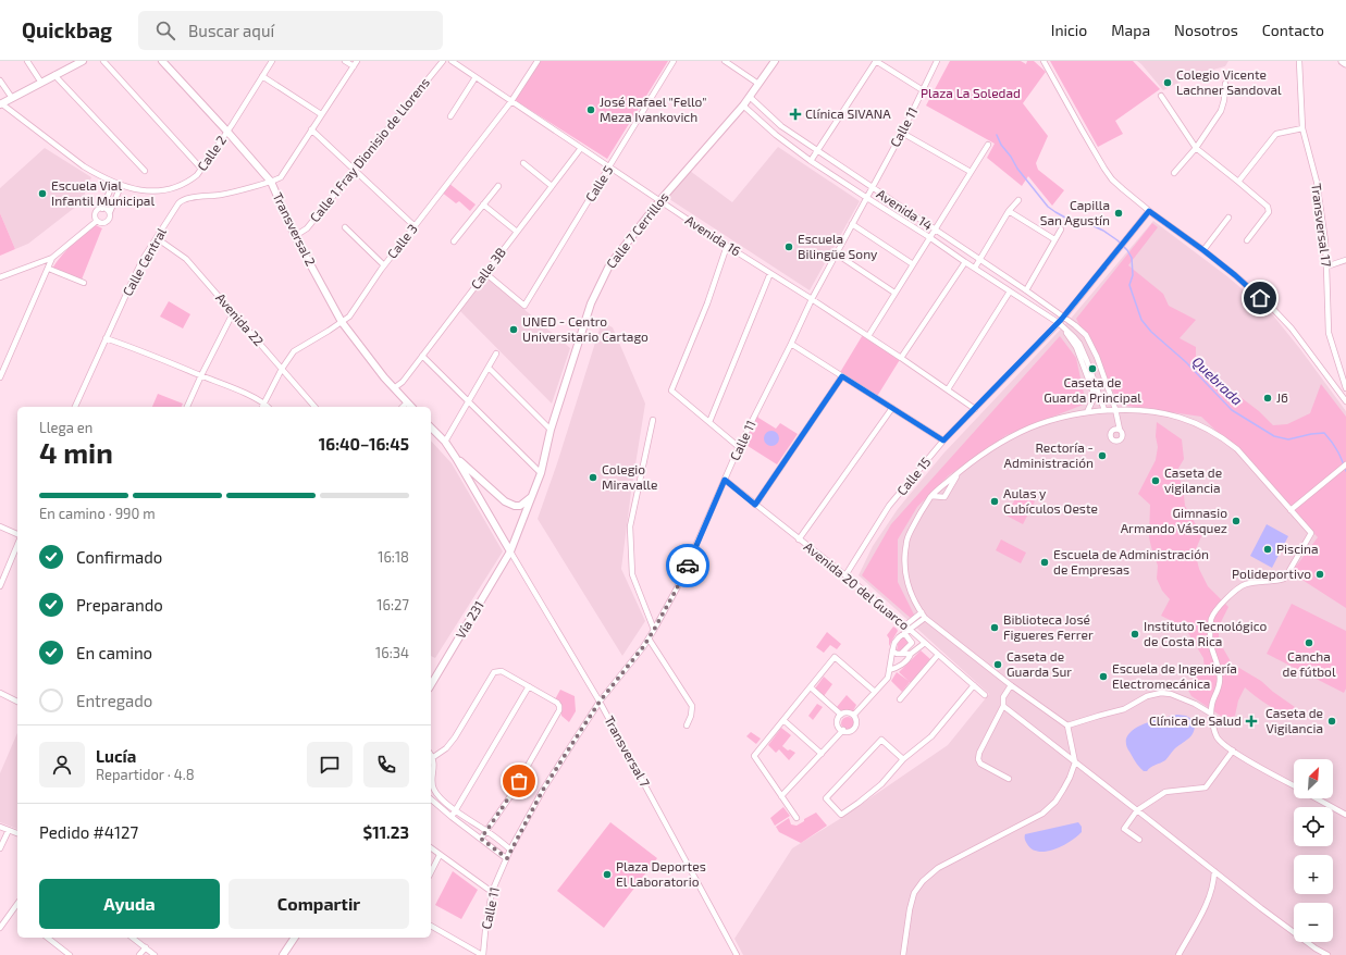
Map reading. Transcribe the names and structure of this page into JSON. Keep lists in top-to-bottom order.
{
  "streets": {
    "main road": ["Transversal 2", "Calle 7 Cerrillos", "Vía 231"],
    "street": [
      "Calle 11",
      "Calle 1 Fray Dionisio de Llorens",
      "Calle 2",
      "Calle 5",
      "Avenida 14",
      "Transversal 17",
      "Avenida 16",
      "Calle 3",
      "Calle Central",
      "Calle 3B",
      "Avenida 22",
      "Calle 15",
      "Avenida 20 del Guarco",
      "Transversal 7"
    ]
  },
  "crossings": [
    ["Calle 11", "Avenida 14"],
    ["Calle 11", "Avenida 16"],
    ["Calle 11", "Avenida 20 del Guarco"],
    ["Calle 11", "Transversal 7"],
    ["Calle 1 Fray Dionisio de Llorens", "Transversal 2"],
    ["Calle 2", "Transversal 2"],
    ["Calle 5", "Avenida 16"],
    ["Calle 5", "Calle 3B"],
    ["Avenida 14", "Calle 7 Cerrillos"],
    ["Avenida 14", "Calle 15"],
    ["Transversal 2", "Calle 3"],
    ["Transversal 2", "Calle Central"],
    ["Transversal 2", "Calle 3B"],
    ["Calle 7 Cerrillos", "Avenida 16"],
    ["Calle 7 Cerrillos", "Vía 231"],
    ["Calle 7 Cerrillos", "Transversal 7"],
    ["Avenida 16", "Calle 3"],
    ["Avenida 16", "Calle 3B"],
    ["Avenida 16", "Calle 15"],
    ["Calle 3", "Avenida 22"],
    ["Calle Central", "Avenida 22"],
    ["Calle 15", "Avenida 20 del Guarco"],
    ["Vía 231", "Transversal 7"]
  ],
  "water": ["Quebrada"],
  "parks": ["Plaza La Soledad"],
  "places": {
    "other": [
      "Colegio Vicente Lachner Sandoval",
      "José Rafael \"Fello\" Meza Ivankovich",
      "Escuela Vial Infantil Municipal",
      "Capilla San Agustín",
      "Escuela Bilingüe Sony",
      "UNED - Centro Universitario Cartago",
      "Caseta de Guarda Principal",
      "J6",
      "Rectoría - Administración",
      "Colegio Miravalle",
      "Caseta de vigilancia",
      "Aulas y Cubículos Oeste",
      "Gimnasio Armando Vásquez",
      "Piscina",
      "Escuela de Administración de Empresas",
      "Polideportivo",
      "Biblioteca José Figueres Ferrer",
      "Instituto Tecnológico de Costa Rica",
      "Cancha de fútbol",
      "Caseta de Guarda Sur",
      "Escuela de Ingeniería Electromecánica",
      "Caseta de Vigilancia",
      "Plaza Deportes El Laboratorio"
    ],
    "health": ["Clínica SIVANA", "Clínica de Salud"]
  },
  "north": "top right",
  "page": {
    "header": "Quickbag",
    "search": "Buscar aquí",
    "nav": [
      "Inicio",
      "Mapa",
      "Nosotros",
      "Contacto"
    ],
    "heading": ["4 min", "Llega en", "16:40–16:45"],
    "panel": [
      "Lucía",
      "Repartidor · 4.8",
      "Pedido #4127",
      "$11.23"
    ],
    "bar": "En camino · 990 m",
    "list": [
      ["Confirmado", "16:18"],
      ["Preparando", "16:27"],
      ["En camino", "16:34"],
      "Entregado"
    ],
    "map_buttons": ["+", "−"],
    "buttons": ["Ayuda", "Compartir"]
  }
}
